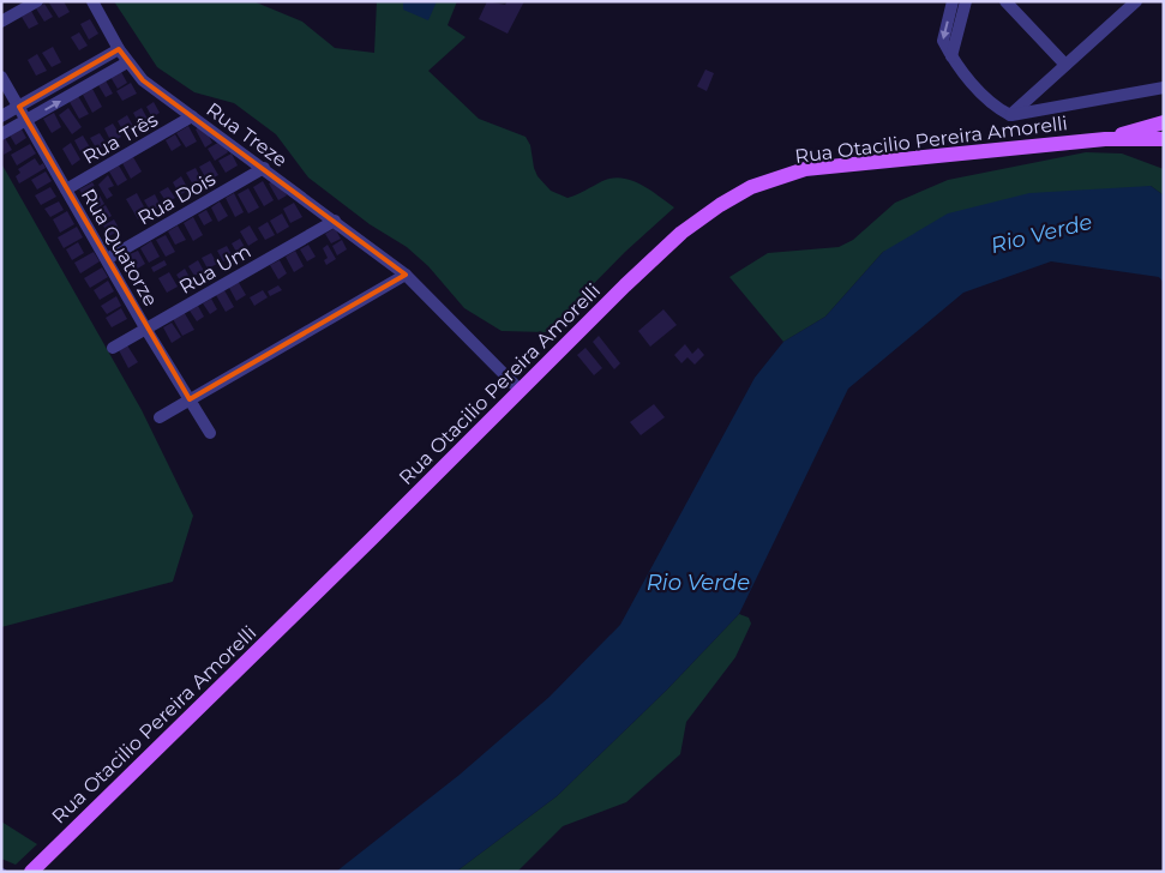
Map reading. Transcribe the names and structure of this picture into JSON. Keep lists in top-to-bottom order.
{
  "streets": {
    "main road": ["Rua Otacilio Pereira Amorelli"],
    "street": [
      "Rua Treze",
      "Rua Três",
      "Rua Dois",
      "Rua Quatorze",
      "Rua Um"
    ]
  },
  "crossings": [
    ["Rua Treze", "Rua Três"],
    ["Rua Treze", "Rua Otacilio Pereira Amorelli"],
    ["Rua Treze", "Rua Dois"],
    ["Rua Treze", "Rua Um"],
    ["Rua Três", "Rua Quatorze"],
    ["Rua Dois", "Rua Quatorze"],
    ["Rua Quatorze", "Rua Um"]
  ],
  "water": ["Rio Verde"]
}
